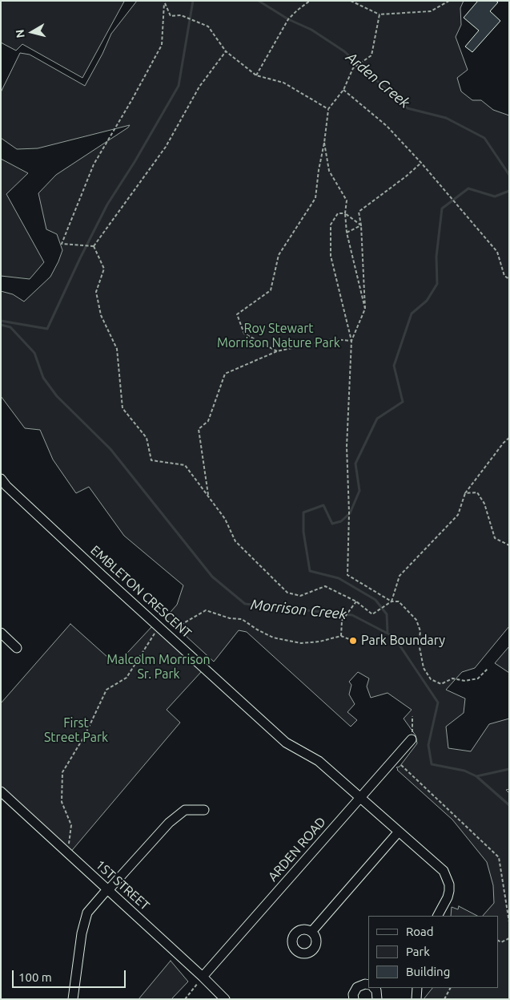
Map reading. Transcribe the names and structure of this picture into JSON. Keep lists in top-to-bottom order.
{
  "streets": {
    "street": ["EMBLETON CRESCENT", "ARDEN ROAD", "1ST STREET"]
  },
  "crossings": [
    ["EMBLETON CRESCENT", "ARDEN ROAD"],
    ["ARDEN ROAD", "1ST STREET"]
  ],
  "water": ["Arden Creek", "Morrison Creek"],
  "parks": ["Roy Stewart Morrison Nature Park", "Malcolm Morrison Sr. Park", "First Street Park"],
  "places": ["Park Boundary"],
  "legend": ["Road", "Park", "Building"],
  "scale_bar": "100 m",
  "north": "left"
}
